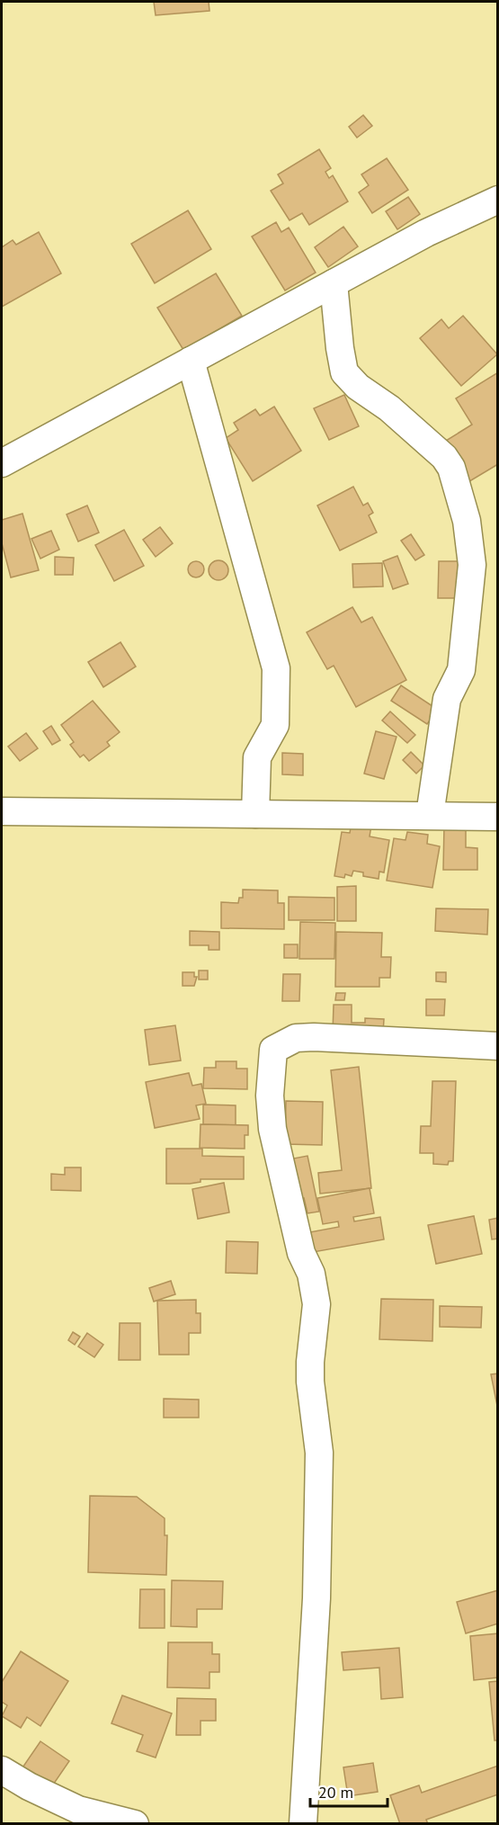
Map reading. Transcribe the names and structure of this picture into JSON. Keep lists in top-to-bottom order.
{
  "scale_bar": "20 m"
}
